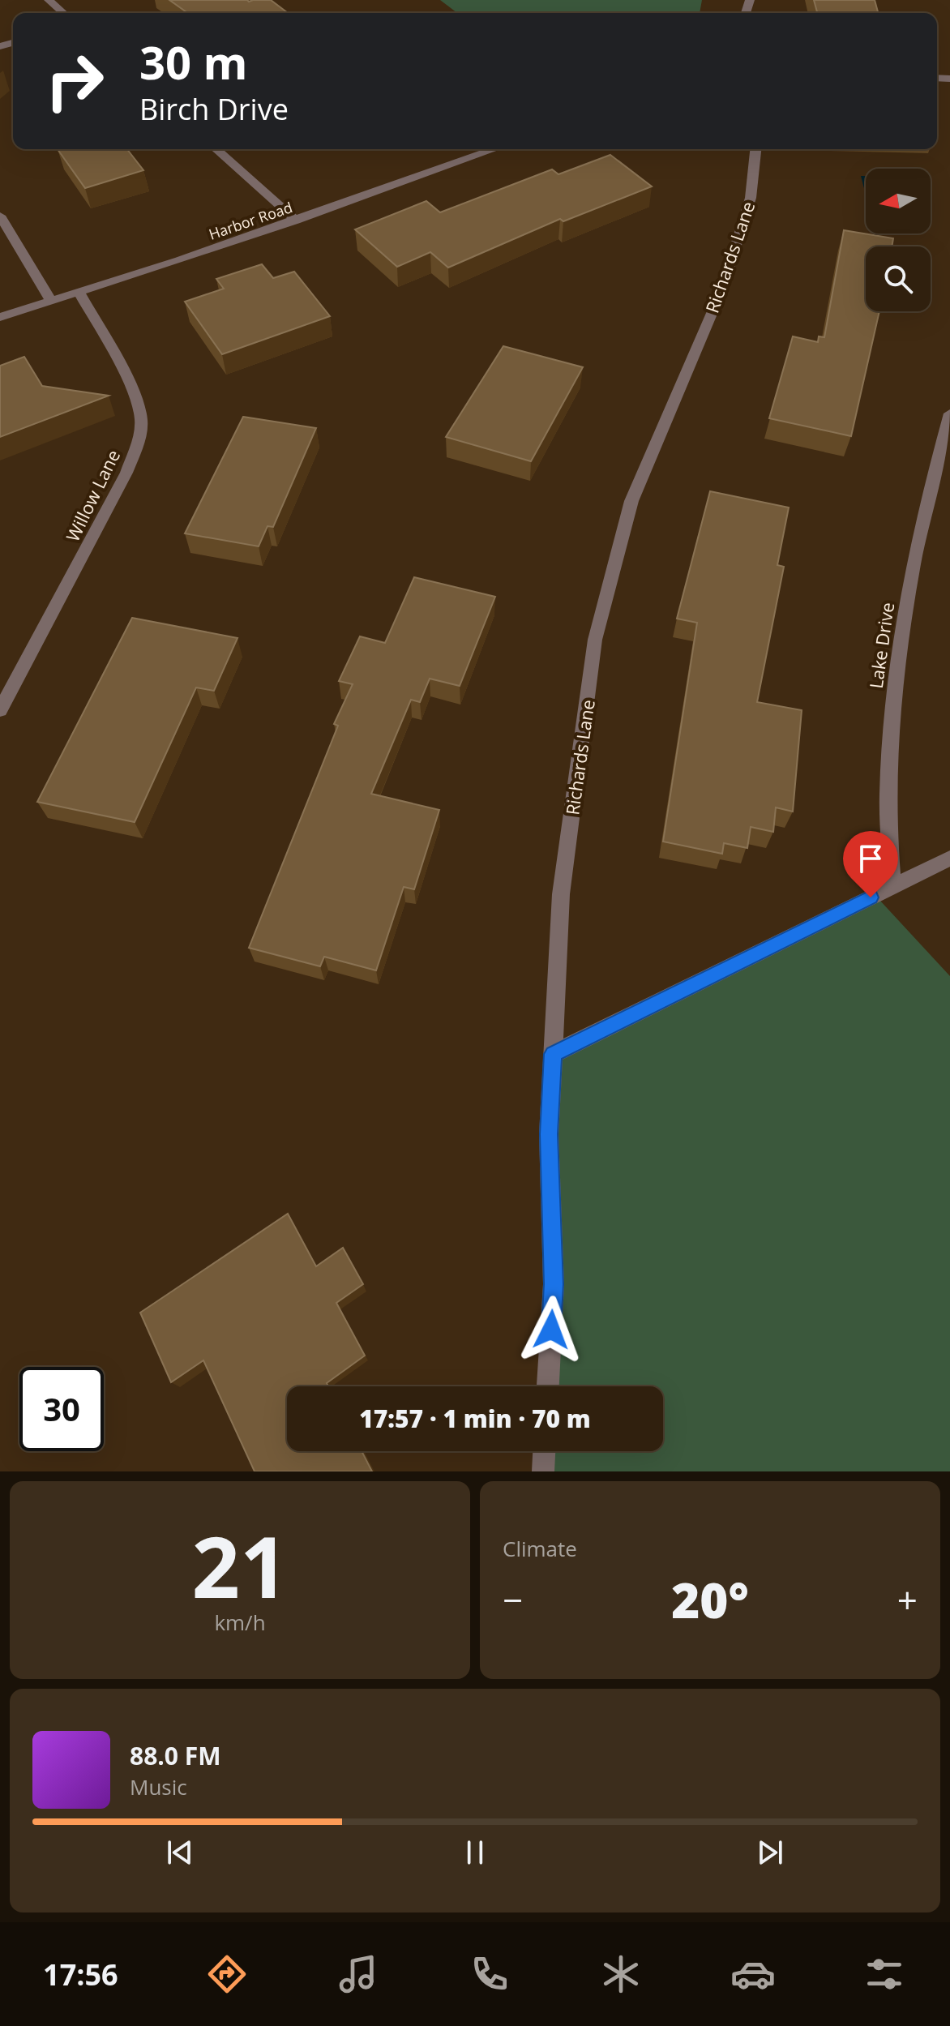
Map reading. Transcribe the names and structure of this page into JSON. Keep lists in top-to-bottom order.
{
  "streets": {
    "street": [
      "Harbor Road",
      "Richards Lane",
      "Willow Lane",
      "Lake Drive"
    ]
  },
  "crossings": [
    ["Harbor Road", "Willow Lane"]
  ],
  "north": "left",
  "page": {
    "turn": ["30 m", "Birch Drive"],
    "limit": "30",
    "trip": "17:57 · 1 min · 70 m",
    "tile": [
      ["21", "km/h"],
      "Climate"
    ],
    "heat": ["−", "20°", "+"],
    "song": ["88.0 FM", "Music"],
    "tabs": "17:56"
  }
}
